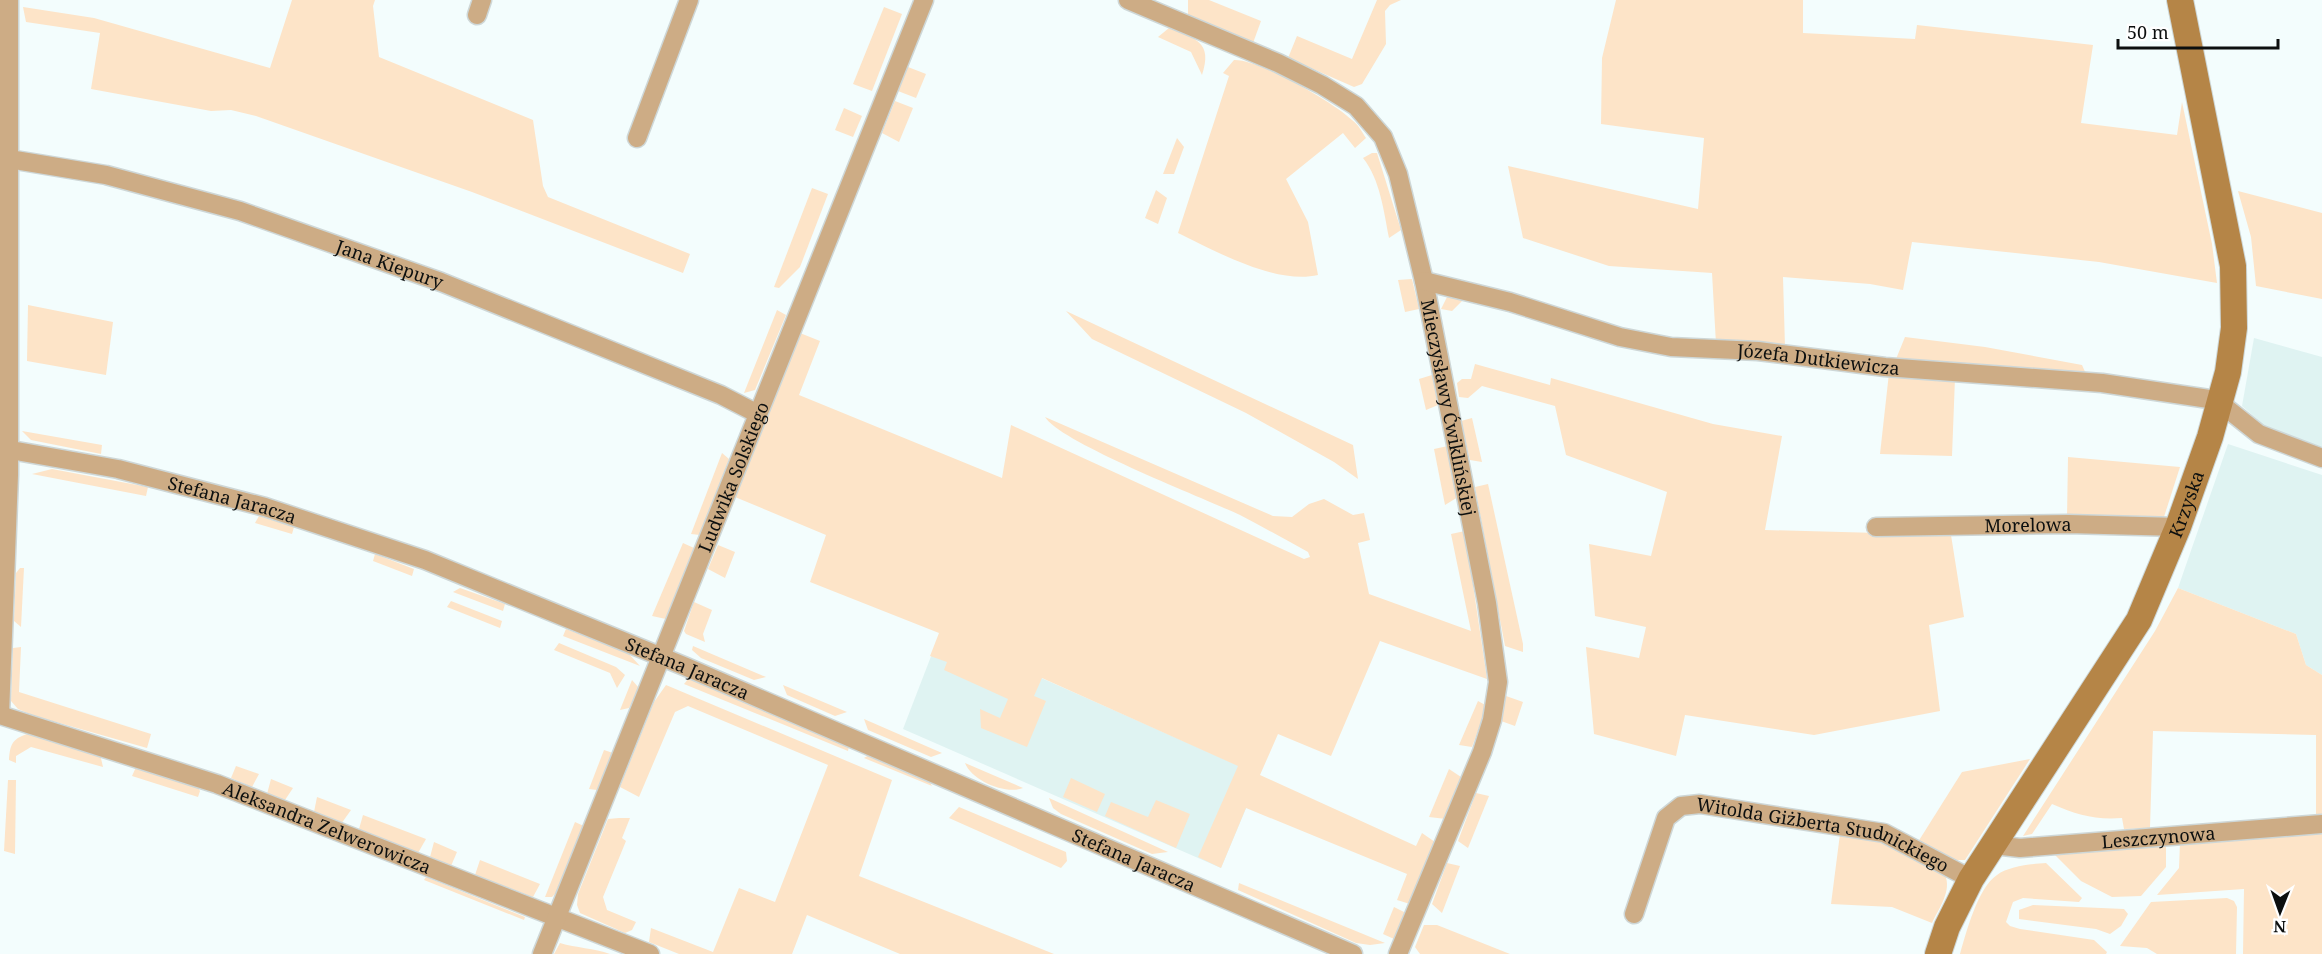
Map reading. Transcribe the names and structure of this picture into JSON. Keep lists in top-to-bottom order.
{
  "streets": {
    "street": [
      "Jana Kiepury",
      "Józefa Dutkiewicza",
      "Mieczysławy Ćwiklińskiej",
      "Ludwika Solskiego",
      "Stefana Jaracza",
      "Krzyska",
      "Morelowa",
      "Aleksandra Zelwerowicza",
      "Leszczynowa",
      "Witolda Giżberta Studnickiego"
    ]
  },
  "crossings": [
    ["Jana Kiepury", "Ludwika Solskiego"],
    ["Józefa Dutkiewicza", "Mieczysławy Ćwiklińskiej"],
    ["Józefa Dutkiewicza", "Krzyska"],
    ["Ludwika Solskiego", "Stefana Jaracza"],
    ["Ludwika Solskiego", "Aleksandra Zelwerowicza"],
    ["Krzyska", "Morelowa"],
    ["Krzyska", "Leszczynowa"],
    ["Krzyska", "Witolda Giżberta Studnickiego"]
  ],
  "scale_bar": "50 m",
  "north": "bottom"
}
